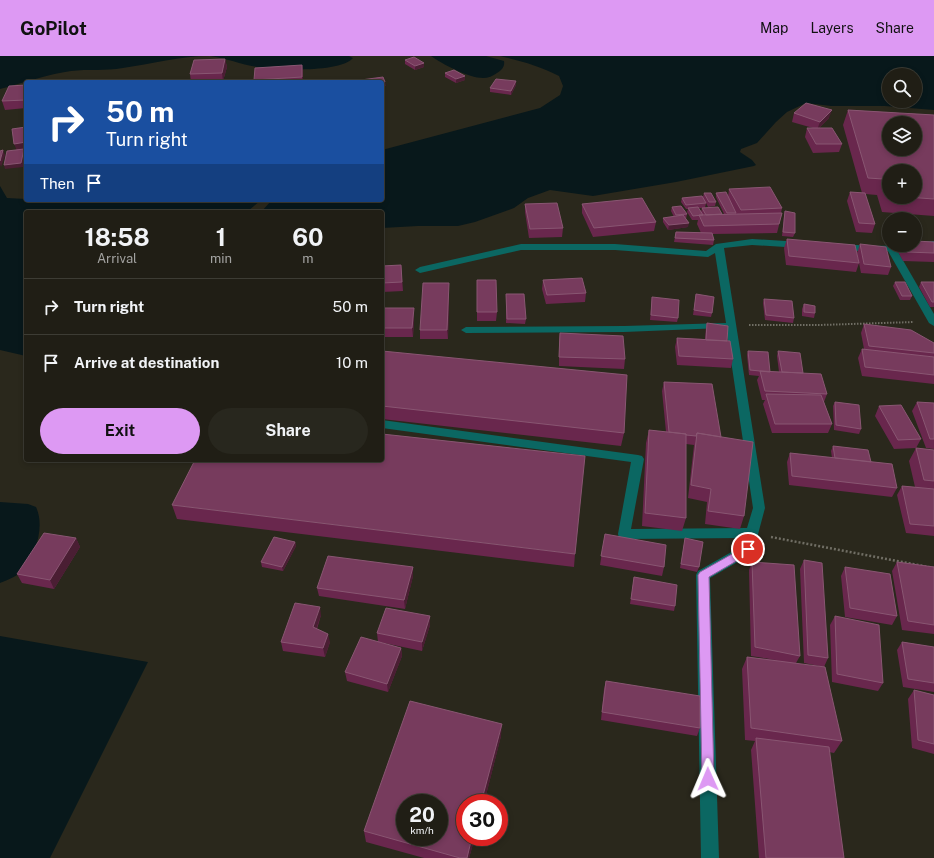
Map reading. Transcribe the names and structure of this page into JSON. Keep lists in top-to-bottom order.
{
  "page": {
    "header": "GoPilot",
    "nav": ["Map", "Layers", "Share"],
    "map_buttons": ["+", "−"],
    "turn": ["50 m", "Turn right"],
    "then": "Then",
    "eta": [
      "18:58",
      "Arrival",
      "1",
      "min",
      "60",
      "m"
    ],
    "list": [
      {
        "name": "Turn right",
        "value": "50 m"
      },
      {
        "name": "Arrive at destination",
        "value": "10 m"
      }
    ],
    "buttons": ["Exit", "Share"],
    "speed": "20 km/h",
    "limit": "30"
  }
}
